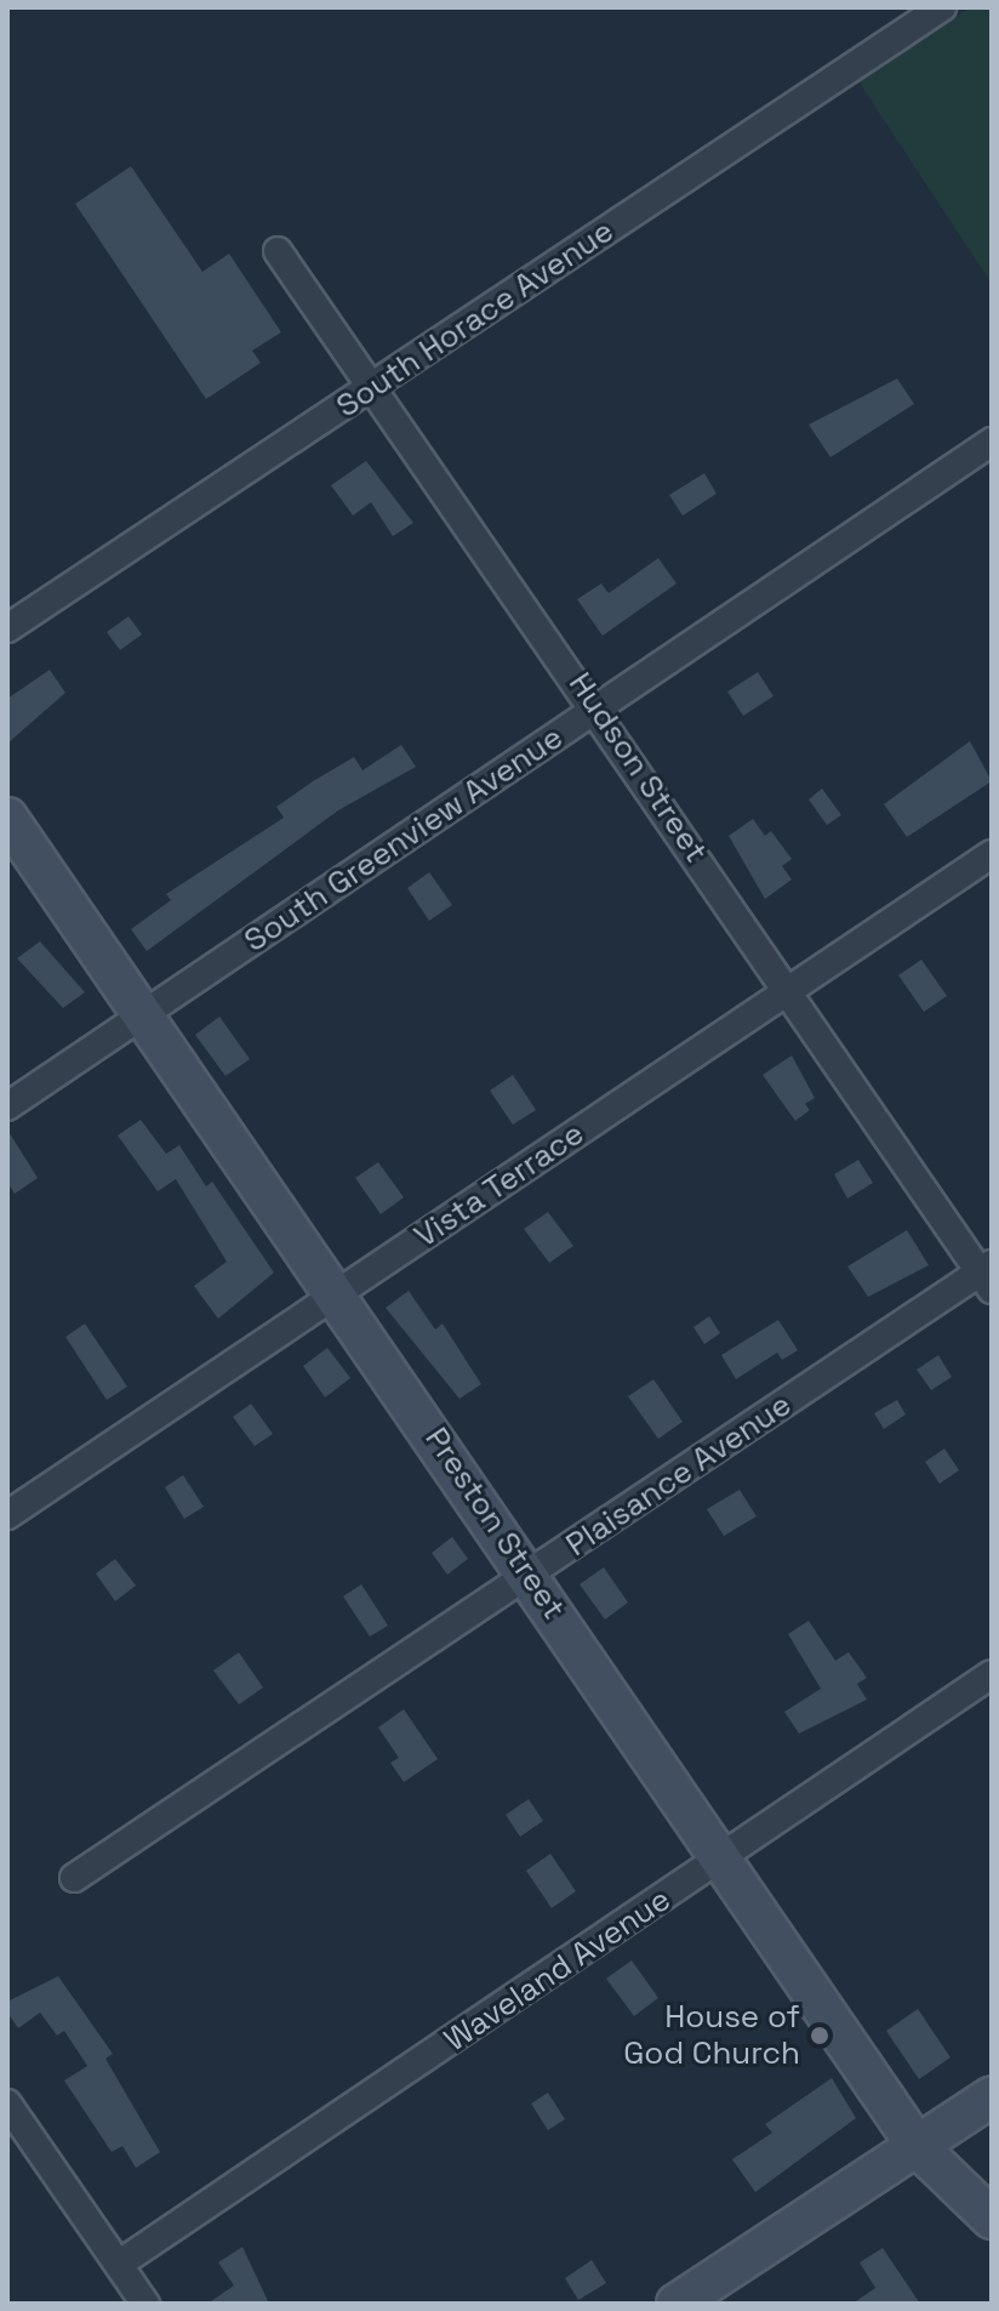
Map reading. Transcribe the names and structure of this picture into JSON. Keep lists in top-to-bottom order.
{
  "streets": {
    "street": [
      "South Horace Avenue",
      "Hudson Street",
      "South Greenview Avenue",
      "Vista Terrace",
      "Plaisance Avenue",
      "Preston Street",
      "Waveland Avenue"
    ]
  },
  "crossings": [
    ["South Horace Avenue", "Hudson Street"],
    ["Hudson Street", "South Greenview Avenue"],
    ["Hudson Street", "Vista Terrace"],
    ["Hudson Street", "Plaisance Avenue"],
    ["South Greenview Avenue", "Preston Street"],
    ["Vista Terrace", "Preston Street"],
    ["Plaisance Avenue", "Preston Street"],
    ["Preston Street", "Waveland Avenue"]
  ],
  "places": ["House of God Church"]
}
